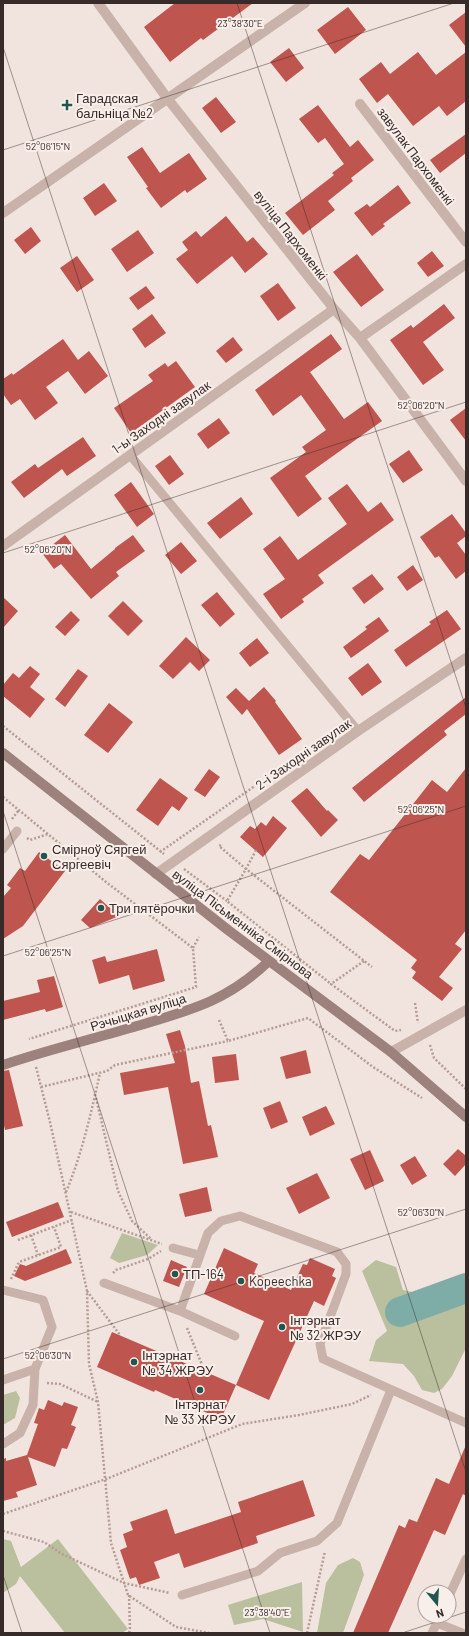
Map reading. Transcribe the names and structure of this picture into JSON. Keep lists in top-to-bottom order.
{
  "streets": {
    "main road": ["вуліца Пісьменніка Смірнова", "Рэчыцкая вуліца"],
    "street": [
      "завулак Пархоменкі",
      "вуліца Пархоменкі",
      "1-ы Заходні завулак",
      "2-і Заходні завулак"
    ]
  },
  "crossings": [
    ["вуліца Пархоменкі", "1-ы Заходні завулак"],
    ["2-і Заходні завулак", "вуліца Пісьменніка Смірнова"],
    ["вуліца Пісьменніка Смірнова", "Рэчыцкая вуліца"]
  ],
  "places": {
    "health": ["Гарадская бальніца №2"],
    "other": [
      "Смірноў Сяргей Сяргеевіч",
      "Три пятёрочки",
      "ТП-164",
      "Kopeechka",
      "Інтэрнат № 32 ЖРЭУ",
      "Інтэрнат № 34 ЖРЭУ",
      "Інтэрнат № 33 ЖРЭУ"
    ]
  },
  "north": "bottom",
  "coordinates": [
    "23°38'30\"E",
    "52°06'15\"N",
    "52°06'20\"N",
    "52°06'25\"N",
    "52°06'30\"N",
    "23°38'40\"E"
  ]
}
